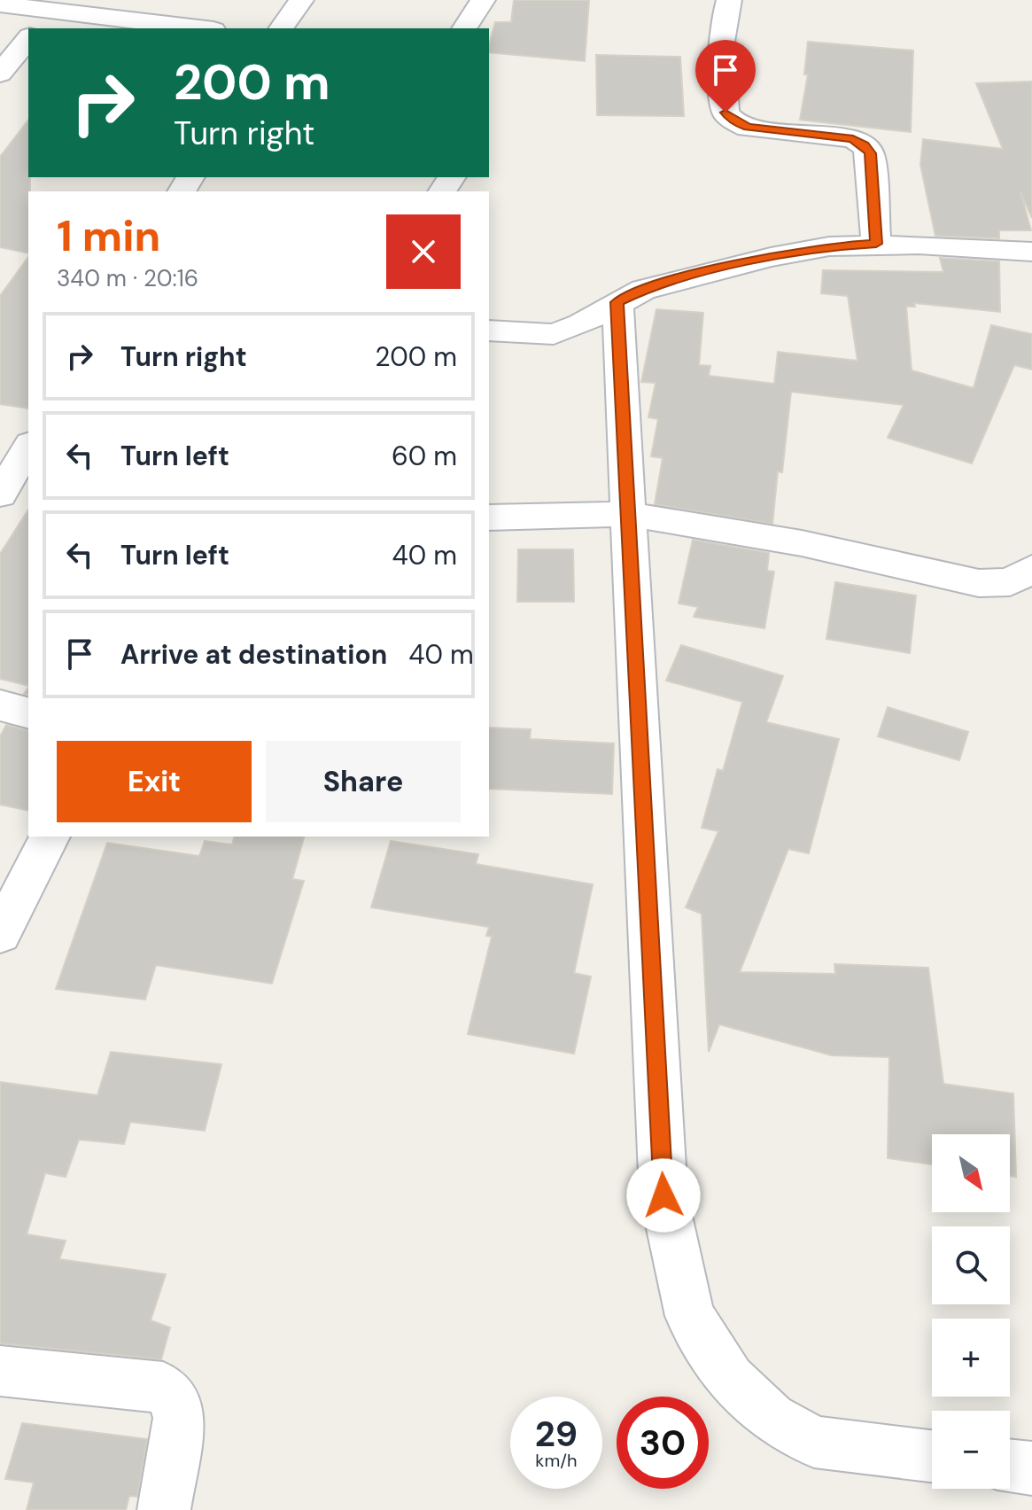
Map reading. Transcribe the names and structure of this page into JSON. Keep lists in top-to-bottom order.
{
  "north": "bottom right",
  "page": {
    "turn": ["200 m", "Turn right"],
    "heading": ["1 min", "340 m · 20:16"],
    "list": [
      {
        "name": "Turn right",
        "value": "200 m"
      },
      {
        "name": "Turn left",
        "value": "60 m"
      },
      {
        "name": "Turn left",
        "value": "40 m"
      },
      {
        "name": "Arrive at destination",
        "value": "40 m"
      }
    ],
    "buttons": ["Exit", "Share"],
    "map_buttons": ["+", "−"],
    "speed": "29 km/h",
    "limit": "30"
  }
}
